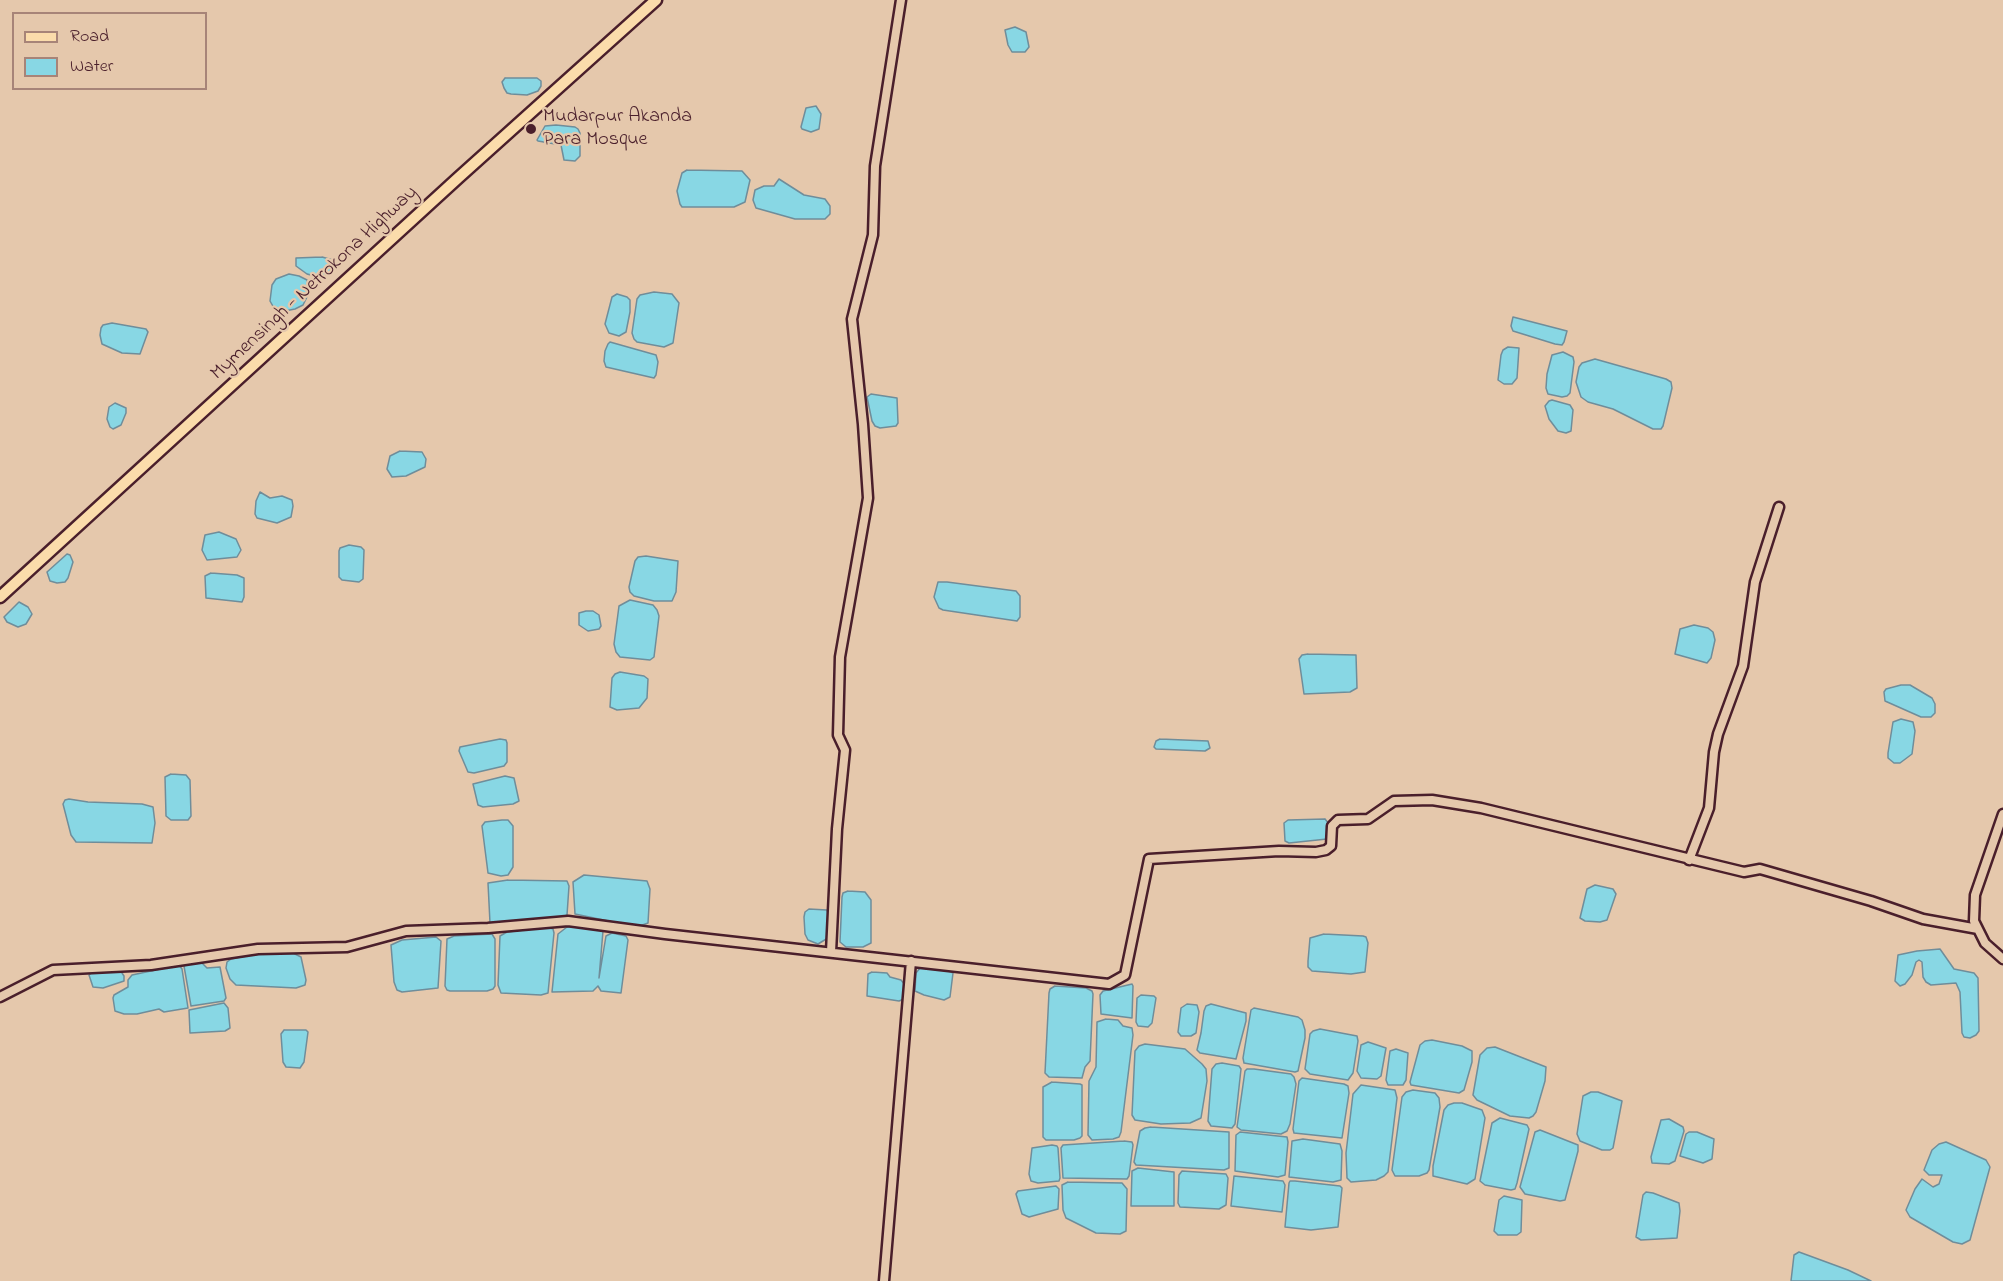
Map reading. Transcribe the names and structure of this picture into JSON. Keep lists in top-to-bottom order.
{
  "streets": {
    "main road": ["Mymensingh - Netrokona Highway"]
  },
  "places": ["Mudarpur Akanda Para Mosque"],
  "legend": ["Road", "Water"]
}
